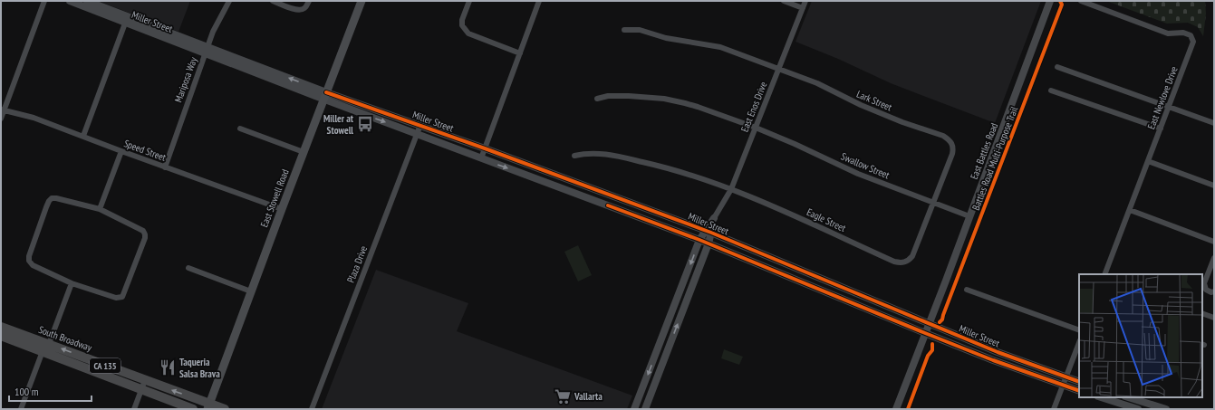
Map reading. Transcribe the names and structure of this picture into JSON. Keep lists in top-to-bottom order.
{
  "streets": {
    "main road": ["East Stowell Road", "South Broadway", "CA 135"],
    "street": [
      "Miller Street",
      "Mariposa Way",
      "East Newlove Drive",
      "Lark Street",
      "East Enos Drive",
      "Speed Street",
      "East Battles Road",
      "Swallow Street",
      "Eagle Street",
      "Plaza Drive"
    ],
    "cycle path": ["Battles Road Multi-Purpose Trail"]
  },
  "crossings": [
    ["Miller Street", "Mariposa Way"],
    ["Miller Street", "East Enos Drive"],
    ["Miller Street", "East Battles Road"],
    ["Miller Street", "East Stowell Road"],
    ["Miller Street", "Plaza Drive"],
    ["Mariposa Way", "Speed Street"],
    ["Lark Street", "East Enos Drive"],
    ["Lark Street", "Swallow Street"],
    ["Lark Street", "Eagle Street"],
    ["East Enos Drive", "Swallow Street"],
    ["East Enos Drive", "Eagle Street"],
    ["Speed Street", "East Stowell Road"],
    ["East Battles Road", "Swallow Street"],
    ["Swallow Street", "Eagle Street"],
    ["East Stowell Road", "South Broadway"]
  ],
  "places": {
    "bus stop": ["Miller at Stowell"],
    "restaurant": ["Taqueria Salsa Brava"],
    "supermarket": ["Vallarta"]
  },
  "scale_bar": "100 m"
}
